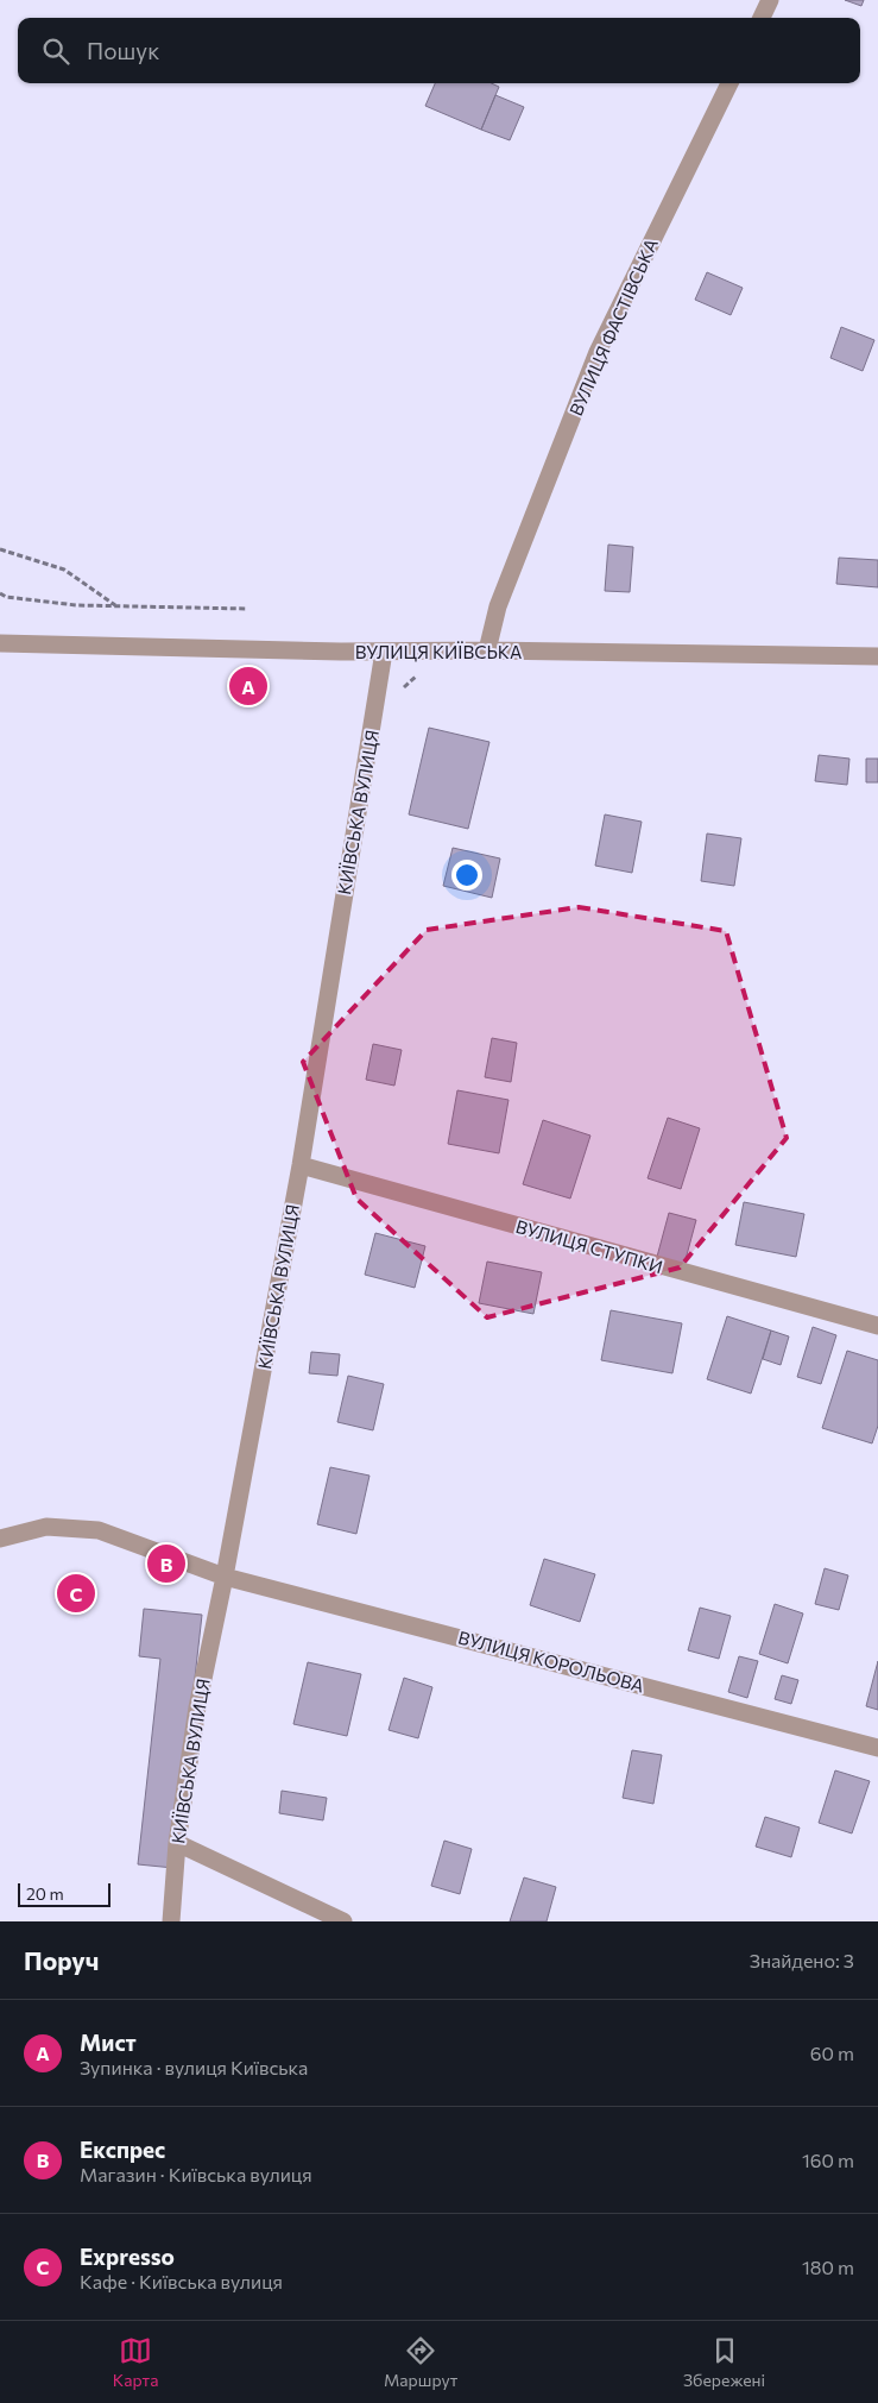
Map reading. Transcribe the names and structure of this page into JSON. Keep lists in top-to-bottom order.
{
  "streets": {
    "street": [
      "ВУЛИЦЯ ФАСТІВСЬКА",
      "ВУЛИЦЯ КИЇВСЬКА",
      "КИЇВСЬКА ВУЛИЦЯ",
      "ВУЛИЦЯ СТУПКИ",
      "ВУЛИЦЯ КОРОЛЬОВА"
    ]
  },
  "crossings": [
    ["ВУЛИЦЯ ФАСТІВСЬКА", "ВУЛИЦЯ КИЇВСЬКА"],
    ["ВУЛИЦЯ КИЇВСЬКА", "КИЇВСЬКА ВУЛИЦЯ"],
    ["КИЇВСЬКА ВУЛИЦЯ", "ВУЛИЦЯ СТУПКИ"],
    ["КИЇВСЬКА ВУЛИЦЯ", "ВУЛИЦЯ КОРОЛЬОВА"]
  ],
  "scale_bar": "20 m",
  "page": {
    "search": "Пошук",
    "pins": ["A", "B", "C"],
    "scale": "20 m",
    "heading": ["Поруч", "Знайдено: 3"],
    "list": [
      {
        "mark": "A",
        "name": "Мист",
        "note": "Зупинка · вулиця Київська",
        "value": "60 m"
      },
      {
        "mark": "B",
        "name": "Експрес",
        "note": "Магазин · Київська вулиця",
        "value": "160 m"
      },
      {
        "mark": "C",
        "name": "Expresso",
        "note": "Кафе · Київська вулиця",
        "value": "180 m"
      }
    ],
    "nav": ["Карта", "Маршрут", "Збережені"]
  }
}
